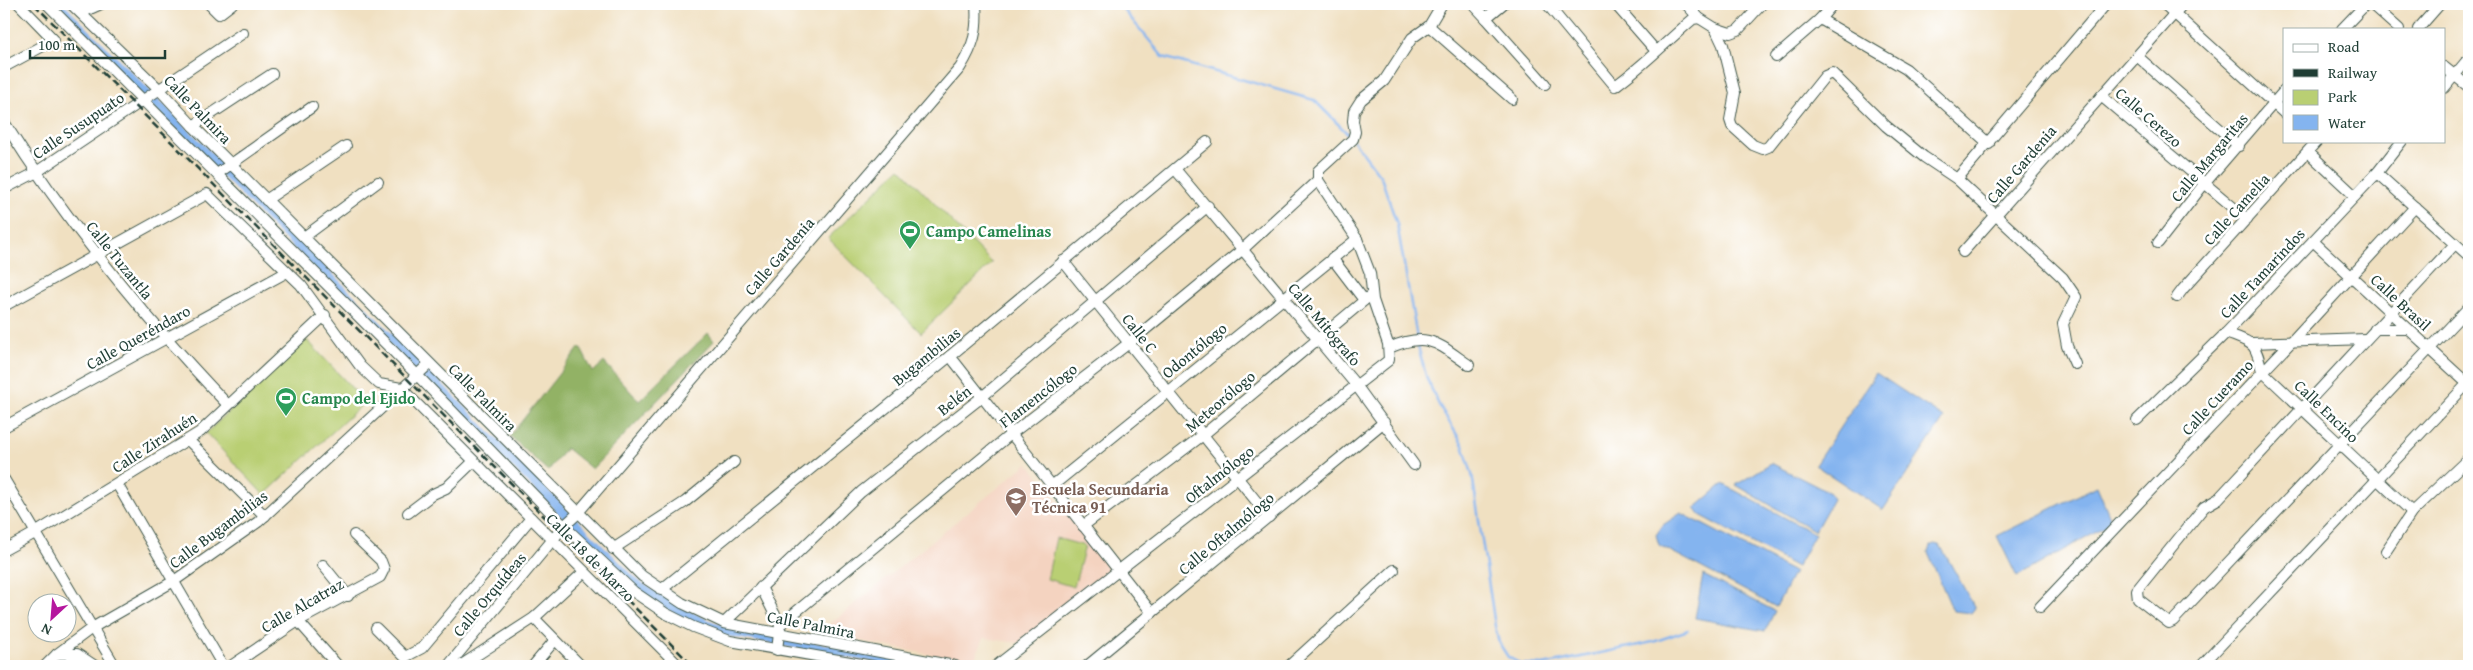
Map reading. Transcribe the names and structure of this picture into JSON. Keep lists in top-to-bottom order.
{
  "streets": {
    "street": [
      "Calle Palmira",
      "Calle Cerezo",
      "Calle Susupuato",
      "Calle Margaritas",
      "Calle Gardenia",
      "Calle Camelia",
      "Calle Tuzantla",
      "Calle Tamarindos",
      "Calle Brasil",
      "Calle Mitógrafo",
      "Calle C",
      "Calle Queréndaro",
      "Odontólogo",
      "Bugambilias",
      "Flamencólogo",
      "Calle Cueramo",
      "Belén",
      "Meteorólogo",
      "Calle Encino",
      "Calle Zirahuén",
      "Oftalmólogo",
      "Calle Bugambilias",
      "Calle Oftalmólogo",
      "Calle 18 de Marzo",
      "Calle Orquídeas",
      "Calle Alcatraz"
    ]
  },
  "crossings": [
    ["Calle Palmira", "Calle Susupuato"],
    ["Calle Palmira", "Calle Gardenia"],
    ["Calle Palmira", "Bugambilias"],
    ["Calle Palmira", "Flamencólogo"],
    ["Calle Palmira", "Belén"],
    ["Calle Palmira", "Calle Bugambilias"],
    ["Calle Cerezo", "Calle Margaritas"],
    ["Calle Cerezo", "Calle Gardenia"],
    ["Calle Cerezo", "Calle Camelia"],
    ["Calle Susupuato", "Calle Tuzantla"],
    ["Calle Gardenia", "Calle Orquídeas"],
    ["Calle Tuzantla", "Calle Queréndaro"],
    ["Calle Tuzantla", "Calle Zirahuén"],
    ["Calle Tamarindos", "Calle Brasil"],
    ["Calle Brasil", "Calle Cueramo"],
    ["Calle Mitógrafo", "Odontólogo"],
    ["Calle Mitógrafo", "Bugambilias"],
    ["Calle Mitógrafo", "Flamencólogo"],
    ["Calle Mitógrafo", "Belén"],
    ["Calle Mitógrafo", "Meteorólogo"],
    ["Calle Mitógrafo", "Oftalmólogo"],
    ["Calle Mitógrafo", "Calle Oftalmólogo"],
    ["Calle C", "Odontólogo"],
    ["Calle C", "Bugambilias"],
    ["Calle C", "Flamencólogo"],
    ["Calle C", "Belén"],
    ["Calle C", "Meteorólogo"],
    ["Calle C", "Oftalmólogo"],
    ["Calle C", "Calle Oftalmólogo"],
    ["Calle Cueramo", "Calle Encino"],
    ["Calle 18 de Marzo", "Calle Orquídeas"]
  ],
  "places": {
    "sports": ["Campo Camelinas", "Campo del Ejido"],
    "school or university": ["Escuela Secundaria Técnica 91"]
  },
  "legend": [
    "Road",
    "Railway",
    "Park",
    "Water"
  ],
  "scale_bar": "100 m",
  "north": "bottom left"
}
